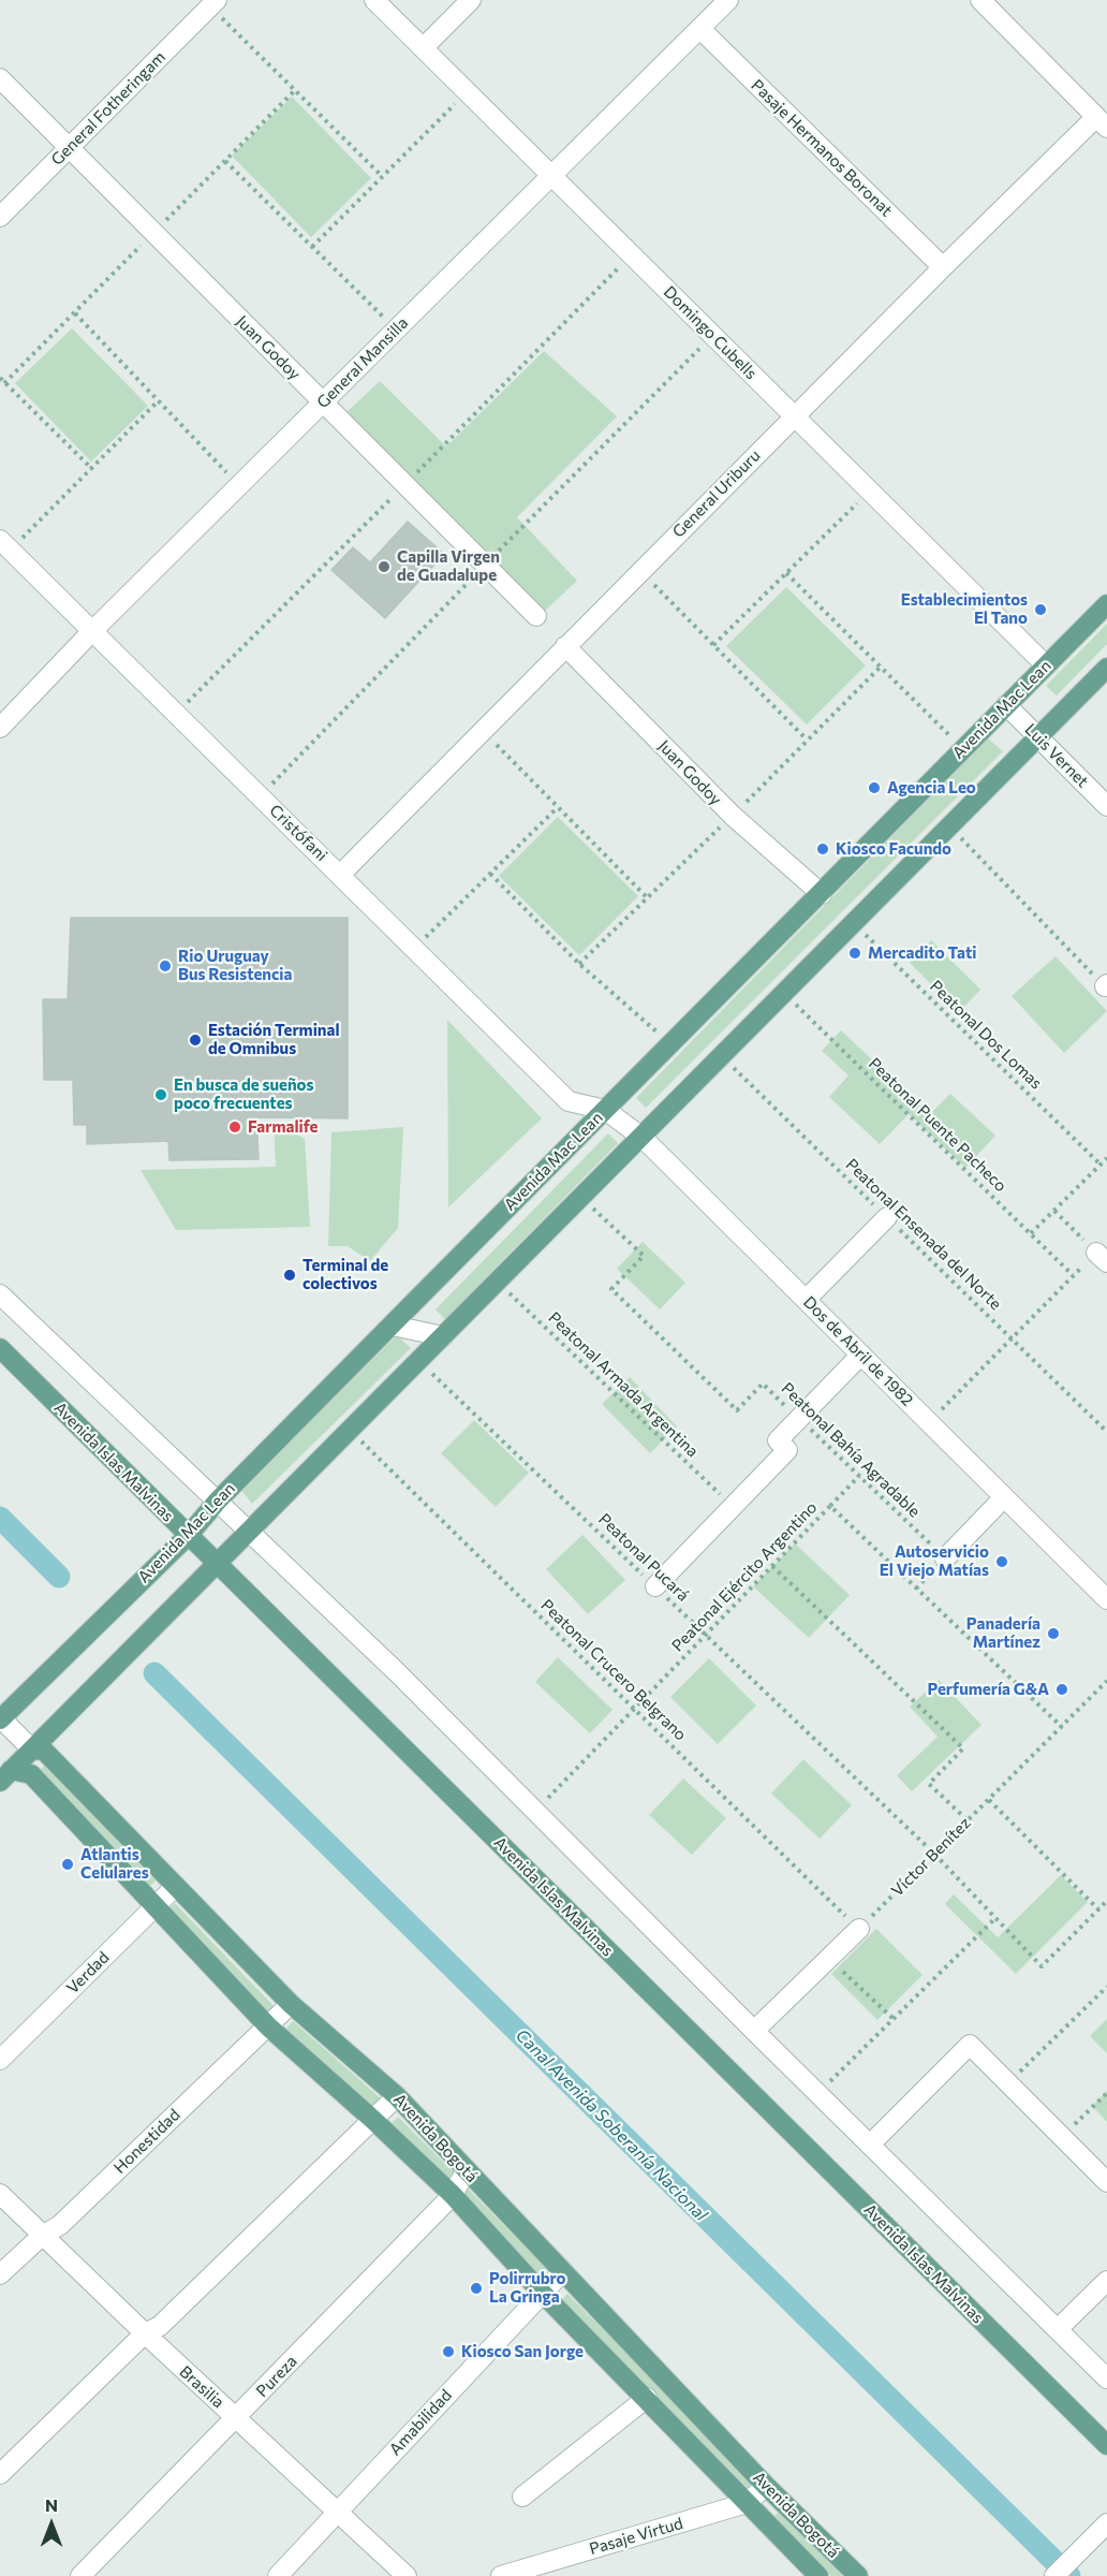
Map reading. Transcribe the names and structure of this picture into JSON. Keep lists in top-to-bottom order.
{
  "streets": {
    "main road": ["Avenida Mac Lean", "Avenida Islas Malvinas", "Avenida Bogotá"],
    "street": [
      "General Fotheringam",
      "Pasaje Hermanos Boronat",
      "Domingo Cubells",
      "Juan Godoy",
      "General Mansilla",
      "General Uriburu",
      "Luis Vernet",
      "Cristófani",
      "Dos de Abril de 1982",
      "Verdad",
      "Honestidad",
      "Pureza",
      "Brasilia",
      "Amabilidad",
      "Pasaje Virtud"
    ],
    "path": [
      "Peatonal Dos Lomas",
      "Peatonal Puente Pacheco",
      "Peatonal Ensenada del Norte",
      "Peatonal Armada Argentina",
      "Peatonal Bahía Agradable",
      "Peatonal Pucará",
      "Peatonal Ejército Argentino",
      "Peatonal Crucero Belgrano",
      "Víctor Benítez"
    ]
  },
  "crossings": [
    ["General Fotheringam", "Juan Godoy"],
    ["Pasaje Hermanos Boronat", "General Mansilla"],
    ["Pasaje Hermanos Boronat", "General Uriburu"],
    ["Domingo Cubells", "General Mansilla"],
    ["Domingo Cubells", "General Uriburu"],
    ["Domingo Cubells", "Avenida Mac Lean"],
    ["Juan Godoy", "General Mansilla"],
    ["Juan Godoy", "General Uriburu"],
    ["Juan Godoy", "Avenida Mac Lean"],
    ["General Mansilla", "Cristófani"],
    ["General Uriburu", "Cristófani"],
    ["Avenida Mac Lean", "Luis Vernet"],
    ["Avenida Mac Lean", "Cristófani"],
    ["Avenida Mac Lean", "Dos de Abril de 1982"],
    ["Avenida Mac Lean", "Avenida Islas Malvinas"],
    ["Avenida Mac Lean", "Avenida Bogotá"],
    ["Cristófani", "Dos de Abril de 1982"],
    ["Peatonal Pucará", "Peatonal Ejército Argentino"],
    ["Peatonal Pucará", "Víctor Benítez"],
    ["Peatonal Ejército Argentino", "Peatonal Crucero Belgrano"],
    ["Peatonal Ejército Argentino", "Víctor Benítez"],
    ["Peatonal Crucero Belgrano", "Víctor Benítez"],
    ["Verdad", "Avenida Bogotá"],
    ["Avenida Bogotá", "Honestidad"],
    ["Avenida Bogotá", "Pureza"],
    ["Avenida Bogotá", "Amabilidad"],
    ["Avenida Bogotá", "Pasaje Virtud"],
    ["Honestidad", "Brasilia"],
    ["Pureza", "Brasilia"],
    ["Brasilia", "Amabilidad"]
  ],
  "water": ["Canal Avenida Soberanía Nacional"],
  "places": [
    "Capilla Virgen de Guadalupe",
    "Establecimientos El Tano",
    "Agencia Leo",
    "Kiosco Facundo",
    "Mercadito Tati",
    "Rio Uruguay Bus Resistencia",
    "Estación Terminal de Omnibus",
    "En busca de sueños poco frecuentes",
    "Farmalife",
    "Terminal de colectivos",
    "Autoservicio El Viejo Matías",
    "Panadería Martínez",
    "Perfumería G&A",
    "Atlantis Celulares",
    "Polirrubro La Gringa",
    "Kiosco San Jorge"
  ],
  "north": "top"
}
